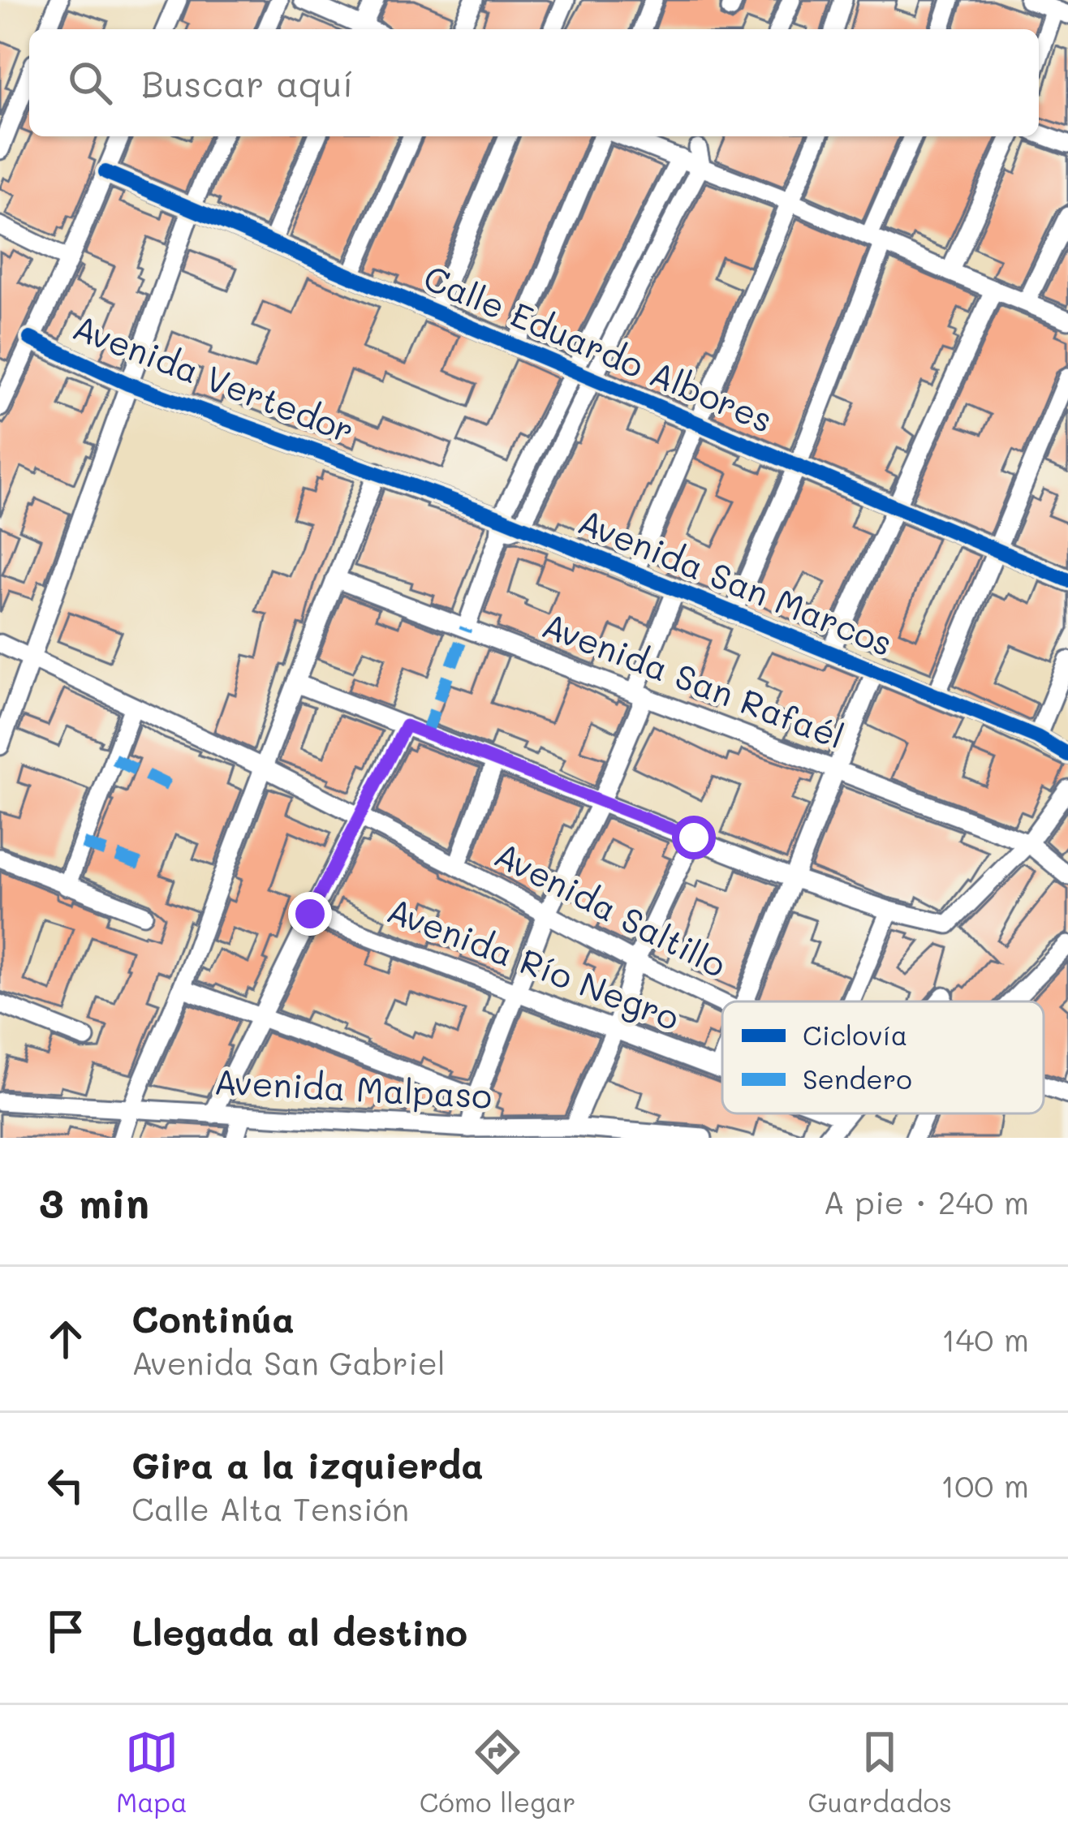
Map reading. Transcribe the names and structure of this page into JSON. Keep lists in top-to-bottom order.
{
  "streets": {
    "street": [
      "Calle Eduardo Albores",
      "Avenida Vertedor",
      "Avenida San Marcos",
      "Avenida San Rafaél",
      "Avenida Saltillo",
      "Avenida Río Negro",
      "Avenida Malpaso"
    ]
  },
  "crossings": [
    ["Avenida Vertedor", "Avenida San Marcos"]
  ],
  "legend": ["Ciclovía", "Sendero"],
  "page": {
    "search": "Buscar aquí",
    "heading": ["3 min", "A pie · 240 m"],
    "list": [
      ["Continúa", "Avenida San Gabriel", "140 m"],
      ["Gira a la izquierda", "Calle Alta Tensión", "100 m"],
      "Llegada al destino"
    ],
    "nav": ["Mapa", "Cómo llegar", "Guardados"]
  }
}
